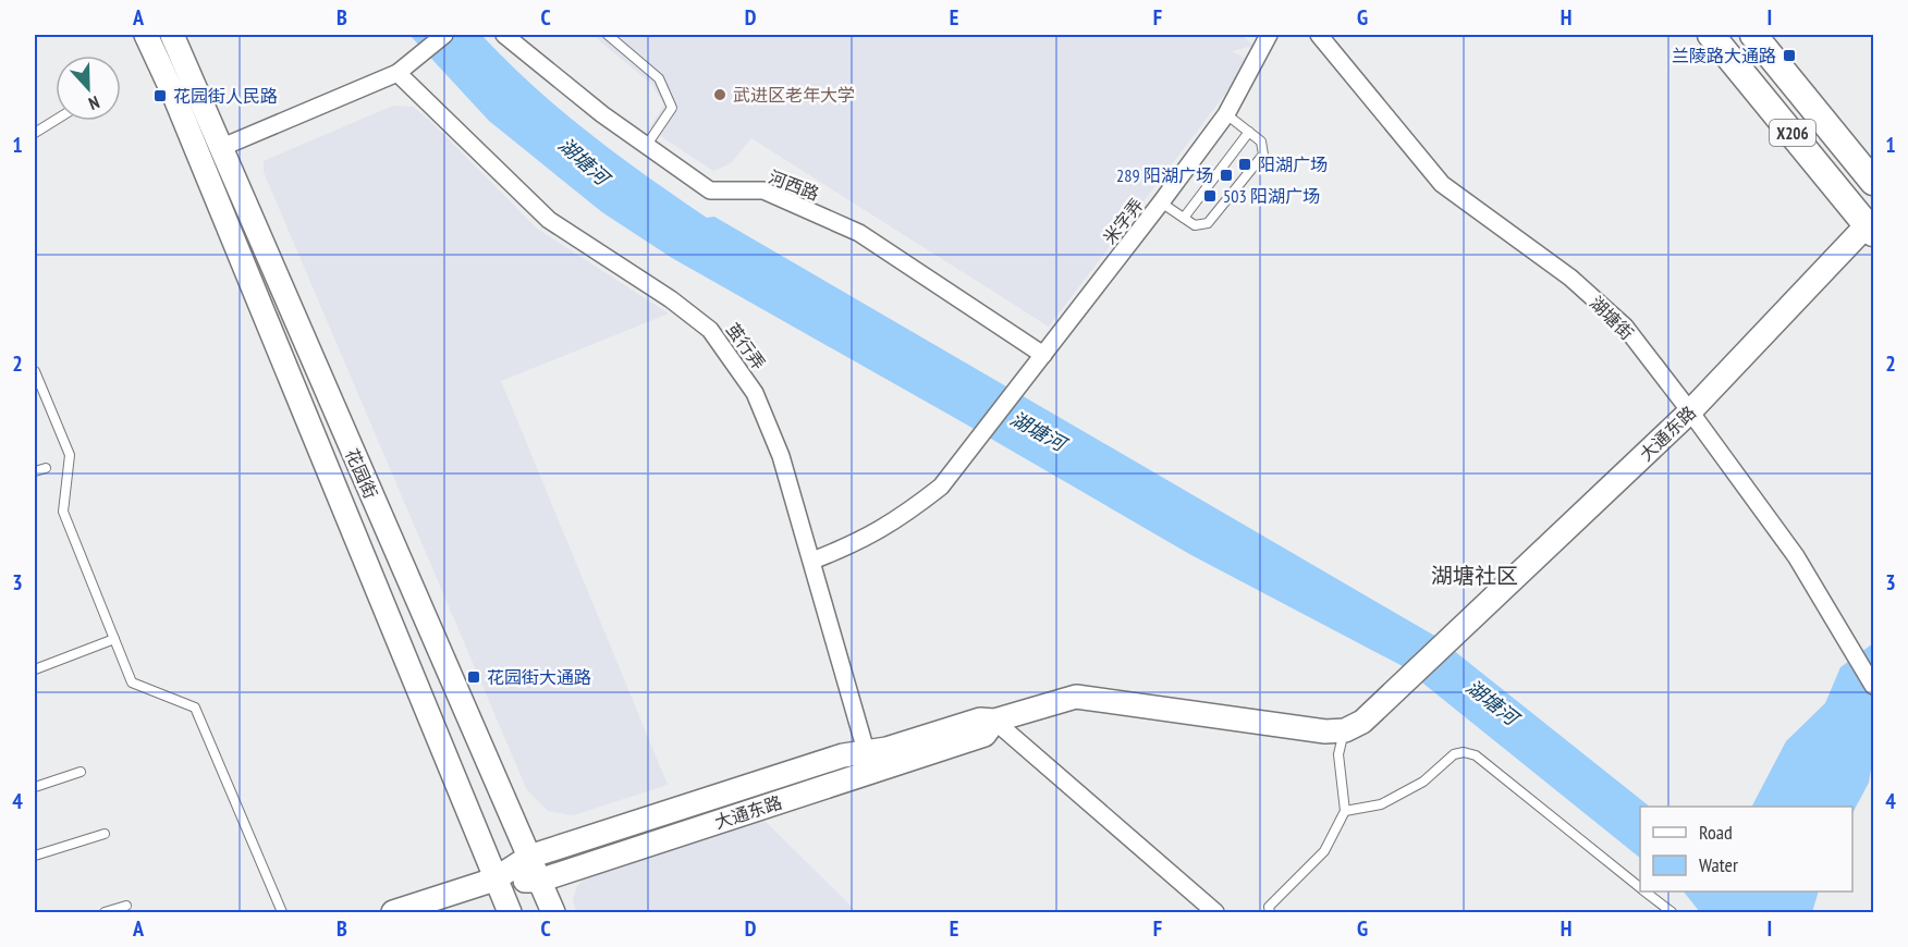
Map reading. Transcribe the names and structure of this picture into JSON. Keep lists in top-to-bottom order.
{
  "streets": {
    "main road": ["X206"],
    "street": [
      "河西路",
      "米字弄",
      "湖塘街",
      "茧行弄",
      "大通东路",
      "花园街"
    ]
  },
  "crossings": [
    ["X206", "大通东路"],
    ["河西路", "米字弄"],
    ["米字弄", "茧行弄"],
    ["湖塘街", "大通东路"],
    ["茧行弄", "大通东路"],
    ["大通东路", "花园街"]
  ],
  "districts": ["湖塘社区"],
  "water": ["湖塘河"],
  "places": {
    "transit": [
      "兰陵路大通路",
      "花园街人民路",
      "阳湖广场",
      "289 阳湖广场",
      "503 阳湖广场",
      "花园街大通路"
    ],
    "other": ["武进区老年大学"]
  },
  "legend": ["Road", "Water"],
  "north": "bottom",
  "grid": {
    "columns": [
      "A",
      "B",
      "C",
      "D",
      "E",
      "F",
      "G",
      "H",
      "I"
    ],
    "rows": [
      "1",
      "2",
      "3",
      "4"
    ]
  }
}
